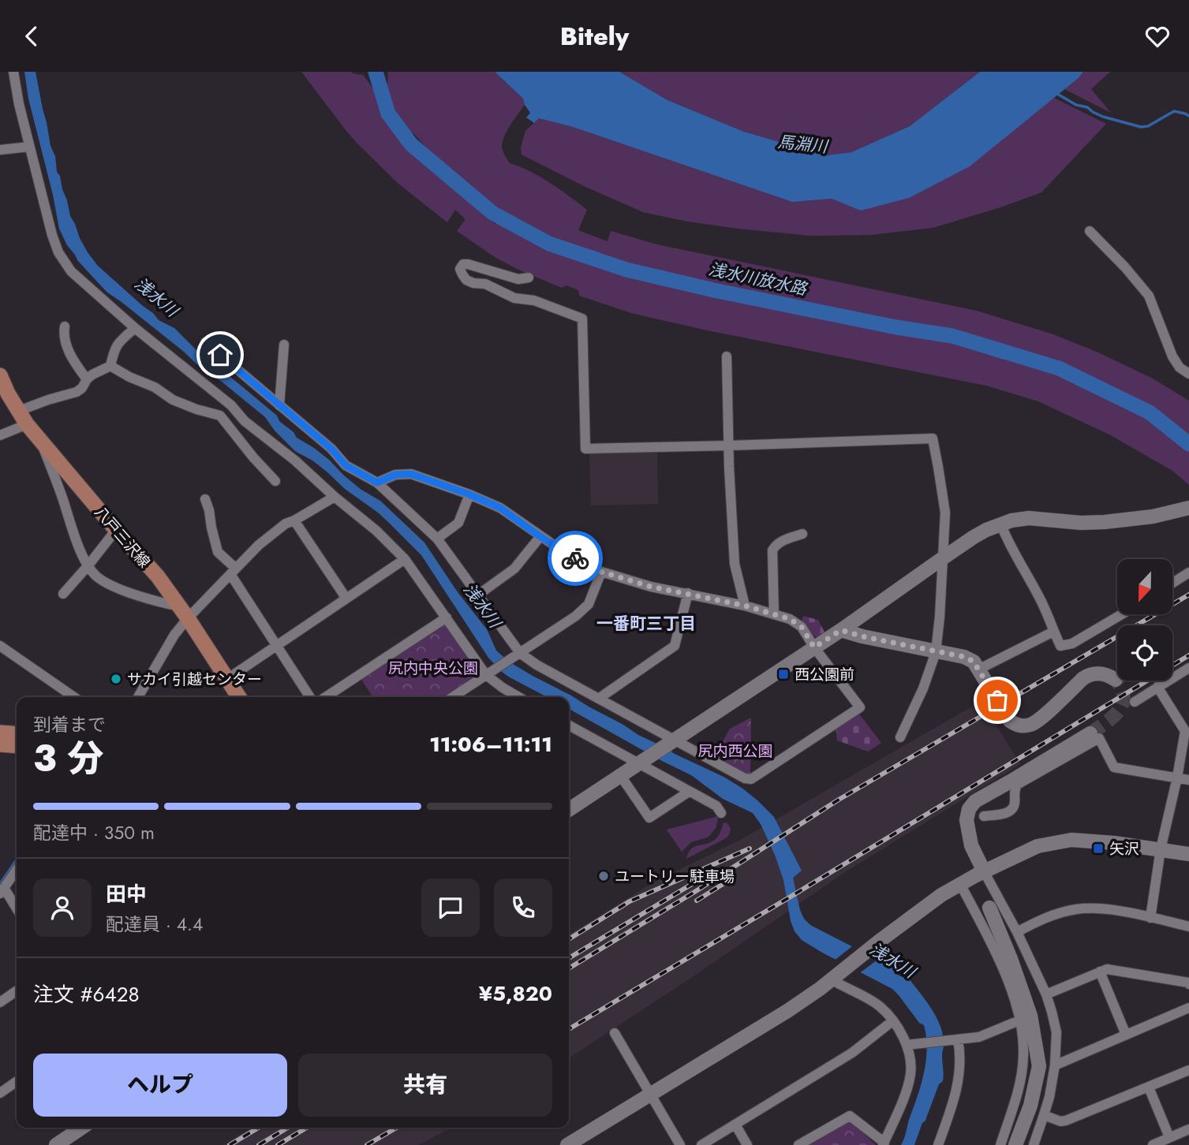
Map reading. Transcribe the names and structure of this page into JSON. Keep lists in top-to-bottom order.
{
  "streets": {
    "main road": ["八戸三沢線"]
  },
  "districts": ["一番町三丁目"],
  "water": ["馬淵川", "浅水川放水路", "浅水川"],
  "parks": ["尻内中央公園", "尻内西公園"],
  "places": {
    "transit": ["西公園前", "矢沢"],
    "other": ["サカイ引越センター", "ユートリー駐車場"]
  },
  "north": "bottom",
  "page": {
    "header": "Bitely",
    "heading": ["3 分", "到着まで", "11:06–11:11"],
    "panel": [
      "田中",
      "配達員 · 4.4",
      "注文 #6428",
      "¥5,820"
    ],
    "bar": "配達中 · 350 m",
    "buttons": ["ヘルプ", "共有"]
  }
}
